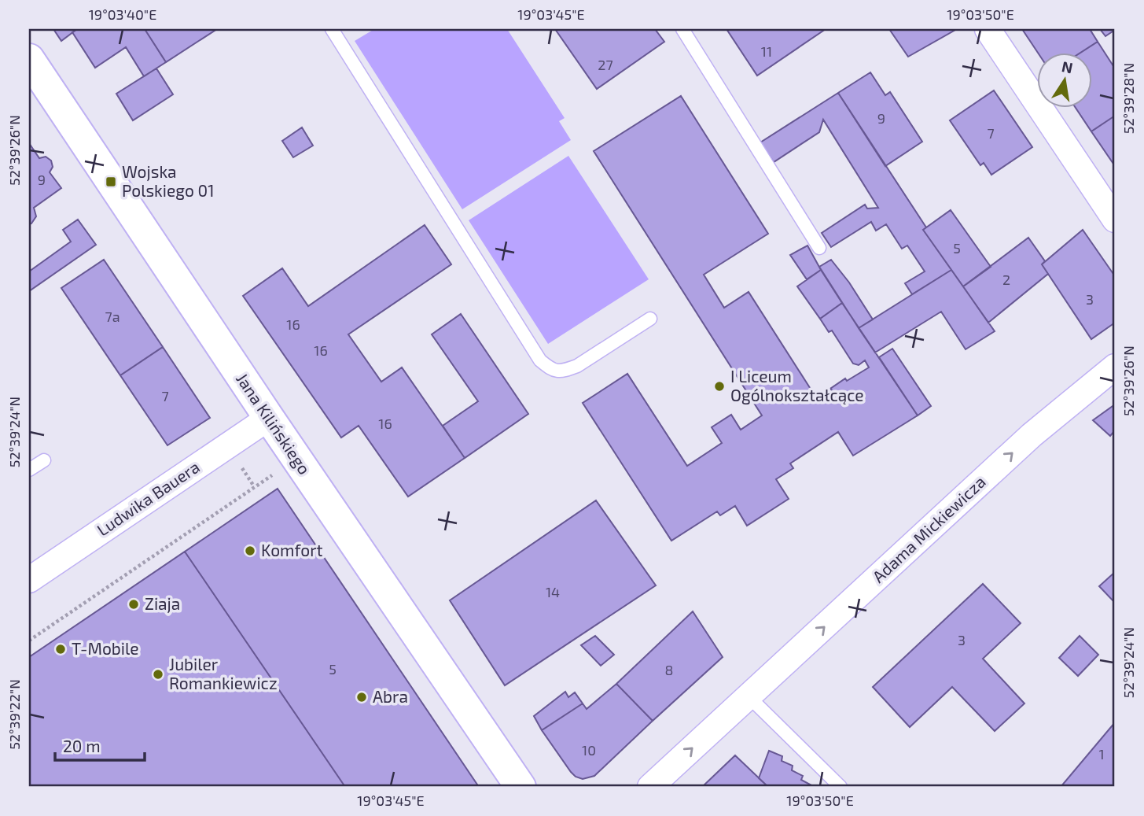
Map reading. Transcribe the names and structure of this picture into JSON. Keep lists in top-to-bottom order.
{
  "streets": {
    "street": ["Jana Kilińskiego", "Ludwika Bauera", "Adama Mickiewicza"]
  },
  "crossings": [
    ["Jana Kilińskiego", "Ludwika Bauera"]
  ],
  "one_way": ["Adama Mickiewicza"],
  "places": {
    "transit": ["Wojska Polskiego 01"],
    "other": [
      "I Liceum Ogólnokształcące",
      "Komfort",
      "Ziaja",
      "T-Mobile",
      "Jubiler Romankiewicz",
      "Abra"
    ]
  },
  "house_numbers": [
    "11",
    "27",
    "9",
    "7",
    "9",
    "5",
    "2",
    "3",
    "7a",
    "16",
    "16",
    "7",
    "16",
    "14",
    "3",
    "5",
    "8",
    "10",
    "1"
  ],
  "scale_bar": "20 m",
  "north": "top",
  "coordinates": [
    "19°03'40\"E",
    "19°03'45\"E",
    "19°03'50\"E",
    "52°39'28\"N",
    "52°39'26\"N",
    "52°39'24\"N",
    "52°39'22\"N"
  ]
}
